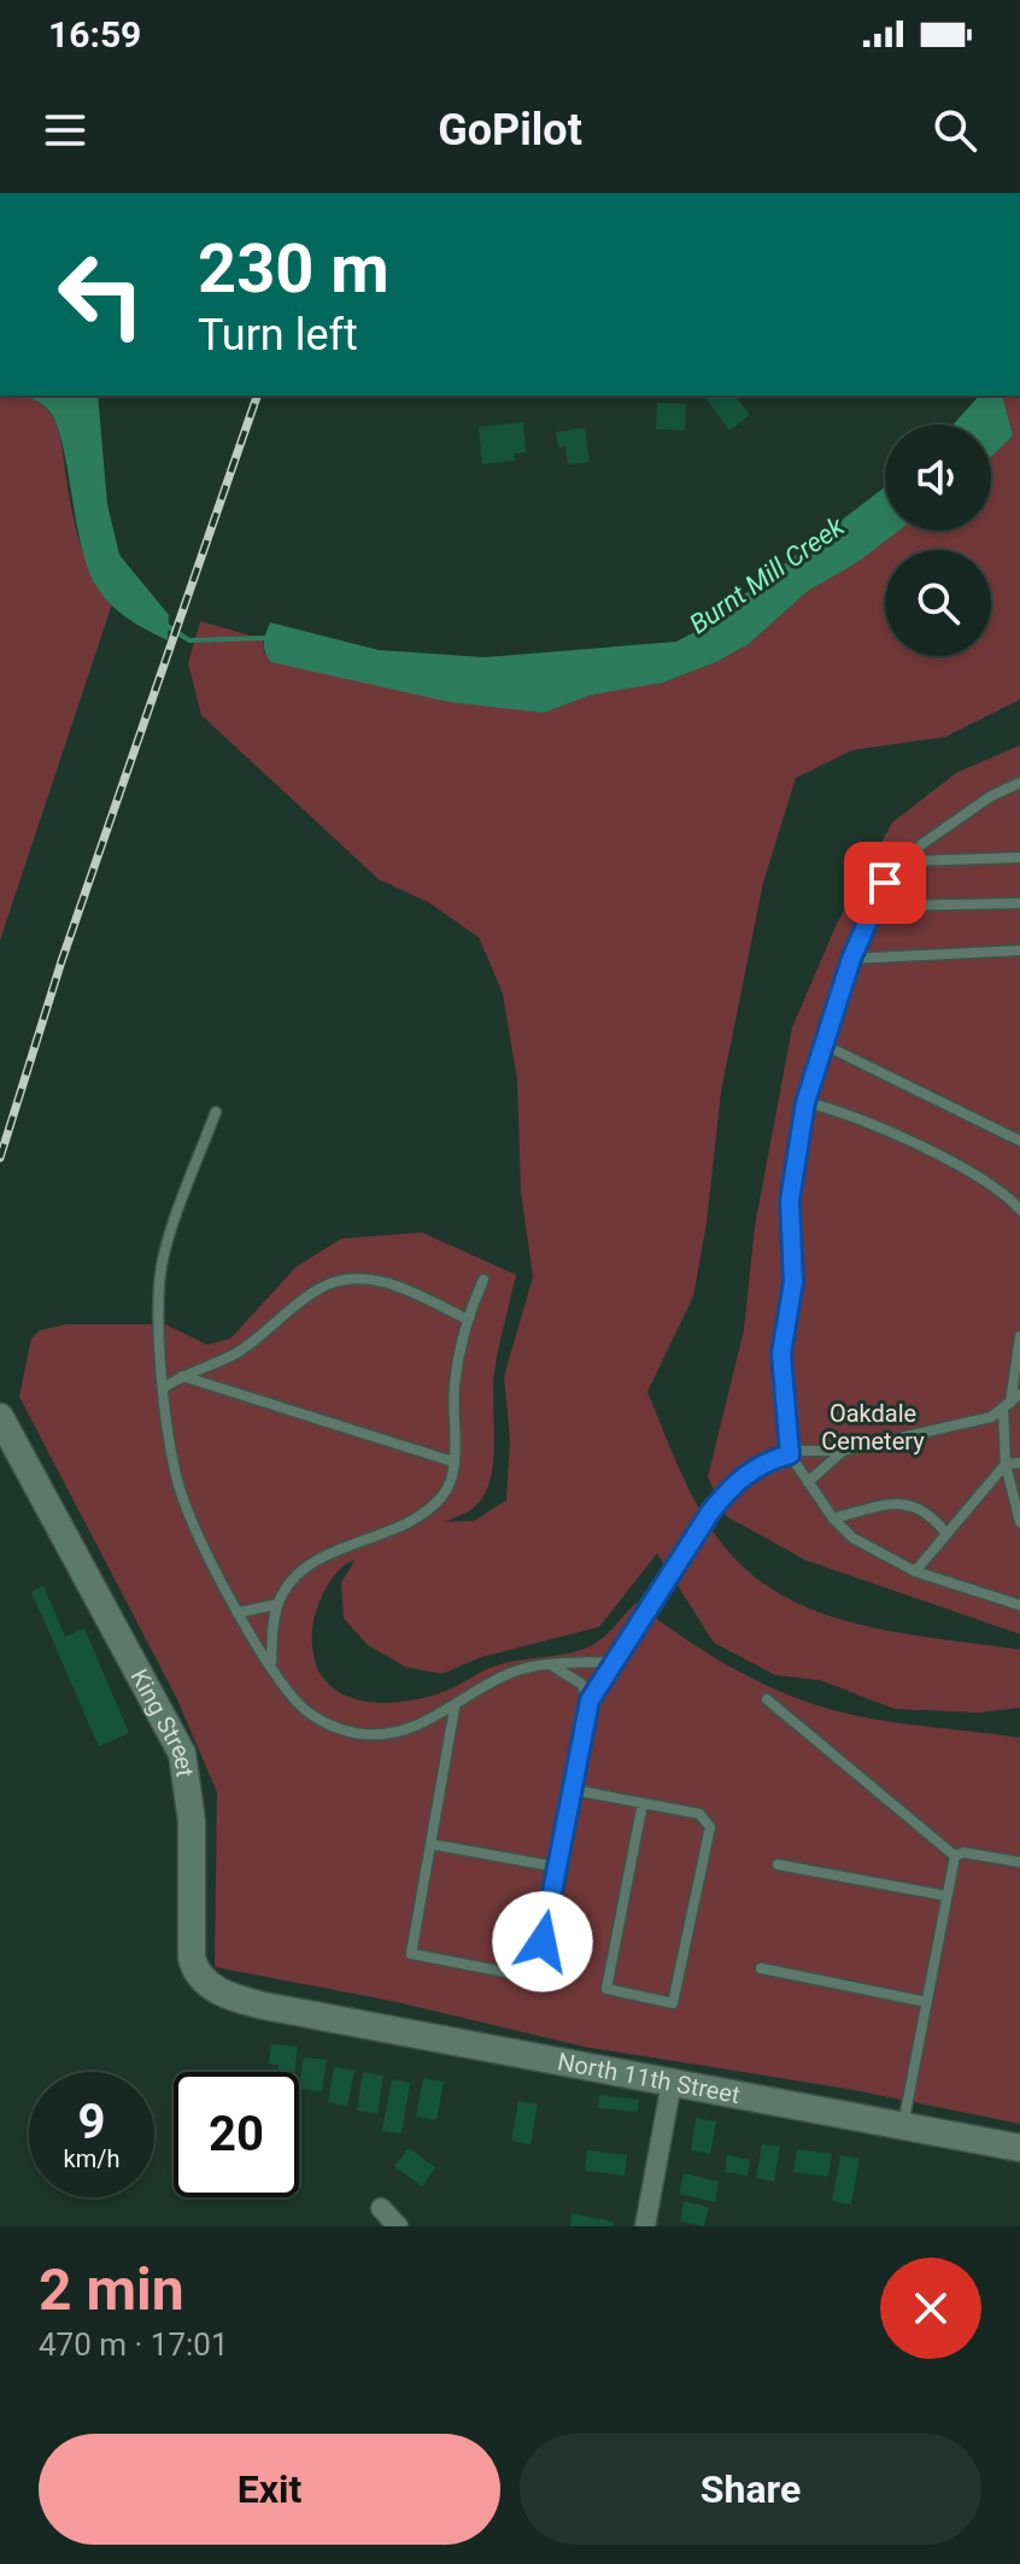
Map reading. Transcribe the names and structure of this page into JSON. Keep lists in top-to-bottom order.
{
  "streets": {
    "street": ["King Street", "North 11th Street"]
  },
  "crossings": [
    ["King Street", "North 11th Street"]
  ],
  "water": ["Burnt Mill Creek"],
  "parks": ["Oakdale Cemetery"],
  "page": {
    "status": "16:59",
    "header": "GoPilot",
    "turn": ["230 m", "Turn left"],
    "speed": "9 km/h",
    "limit": "20",
    "heading": ["2 min", "470 m · 17:01"],
    "buttons": ["Exit", "Share"]
  }
}
